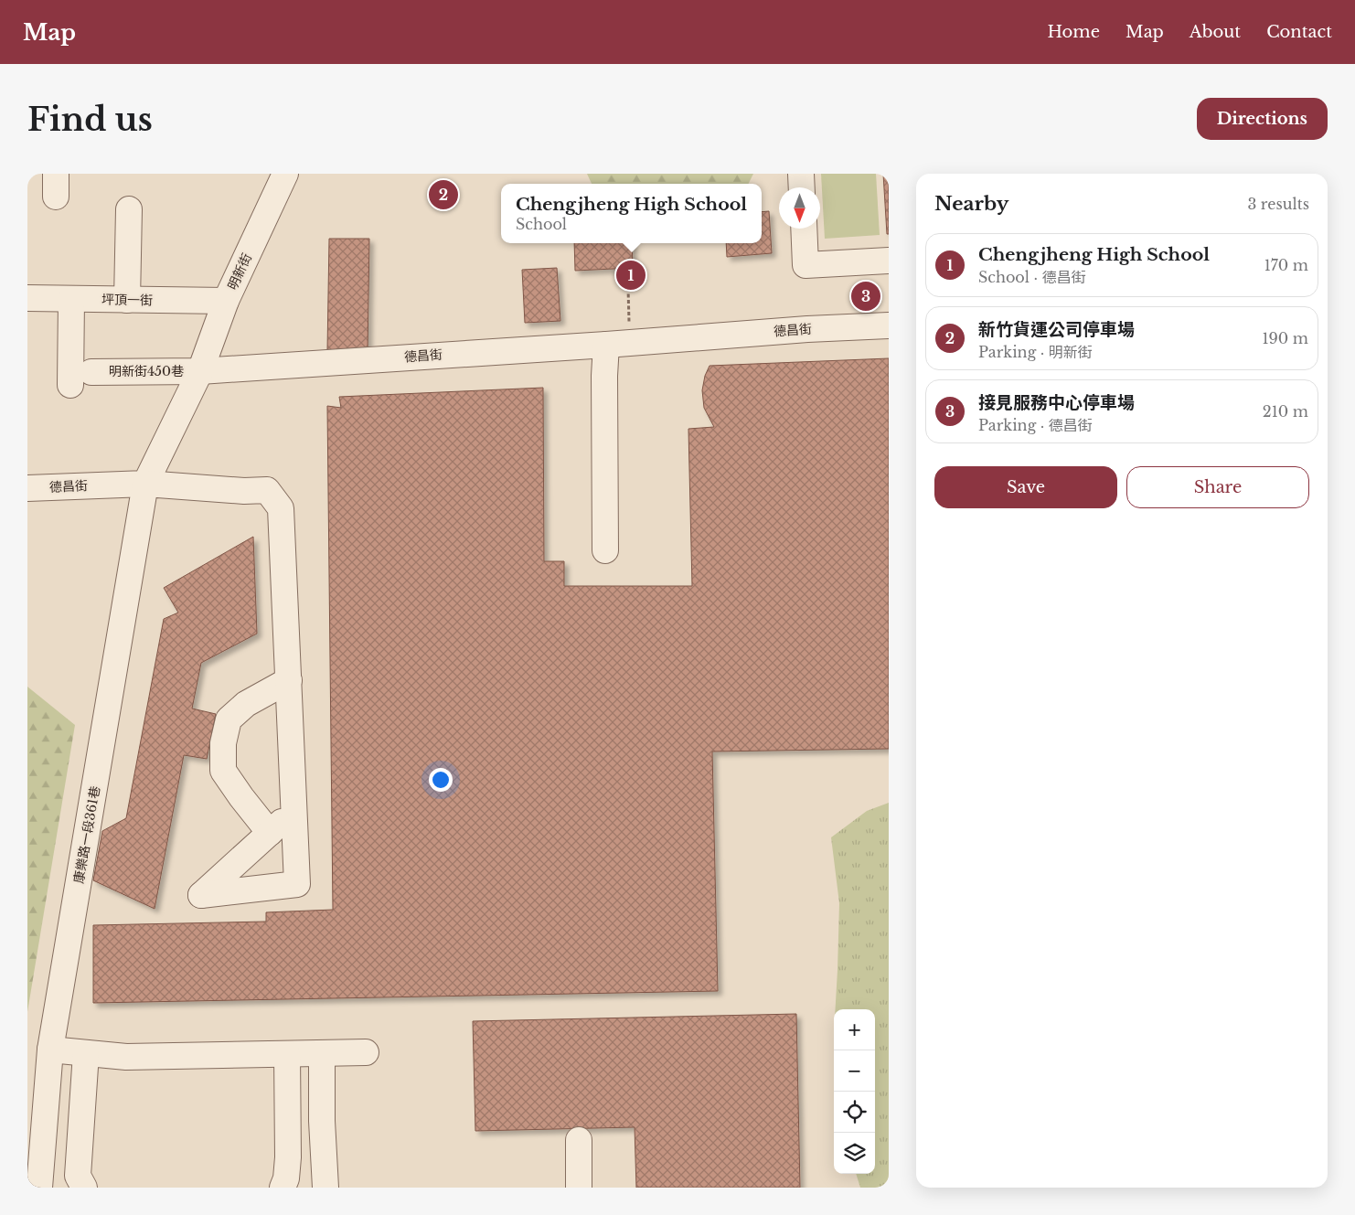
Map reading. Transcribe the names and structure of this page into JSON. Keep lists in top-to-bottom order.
{
  "streets": {
    "street": [
      "明新街",
      "坪頂一街",
      "德昌街",
      "明新街450巷",
      "康樂路一段361巷"
    ]
  },
  "crossings": [
    ["明新街", "坪頂一街"],
    ["明新街", "德昌街"],
    ["明新街", "明新街450巷"],
    ["坪頂一街", "明新街450巷"],
    ["德昌街", "明新街450巷"],
    ["德昌街", "康樂路一段361巷"]
  ],
  "north": "bottom",
  "page": {
    "header": "Map",
    "nav": [
      "Home",
      "Map",
      "About",
      "Contact"
    ],
    "buttons": [
      "Directions",
      ["Save", "Share"]
    ],
    "title": "Find us",
    "heading": ["Nearby", "3 results"],
    "pins": ["2", "1", "3"],
    "popup": ["Chengjheng High School", "School"],
    "list": [
      {
        "mark": "1",
        "name": "Chengjheng High School",
        "note": "School · 德昌街",
        "value": "170 m"
      },
      {
        "mark": "2",
        "name": "新竹貨運公司停車場",
        "note": "Parking · 明新街",
        "value": "190 m"
      },
      {
        "mark": "3",
        "name": "接見服務中心停車場",
        "note": "Parking · 德昌街",
        "value": "210 m"
      }
    ],
    "map_buttons": ["+", "−"]
  }
}
